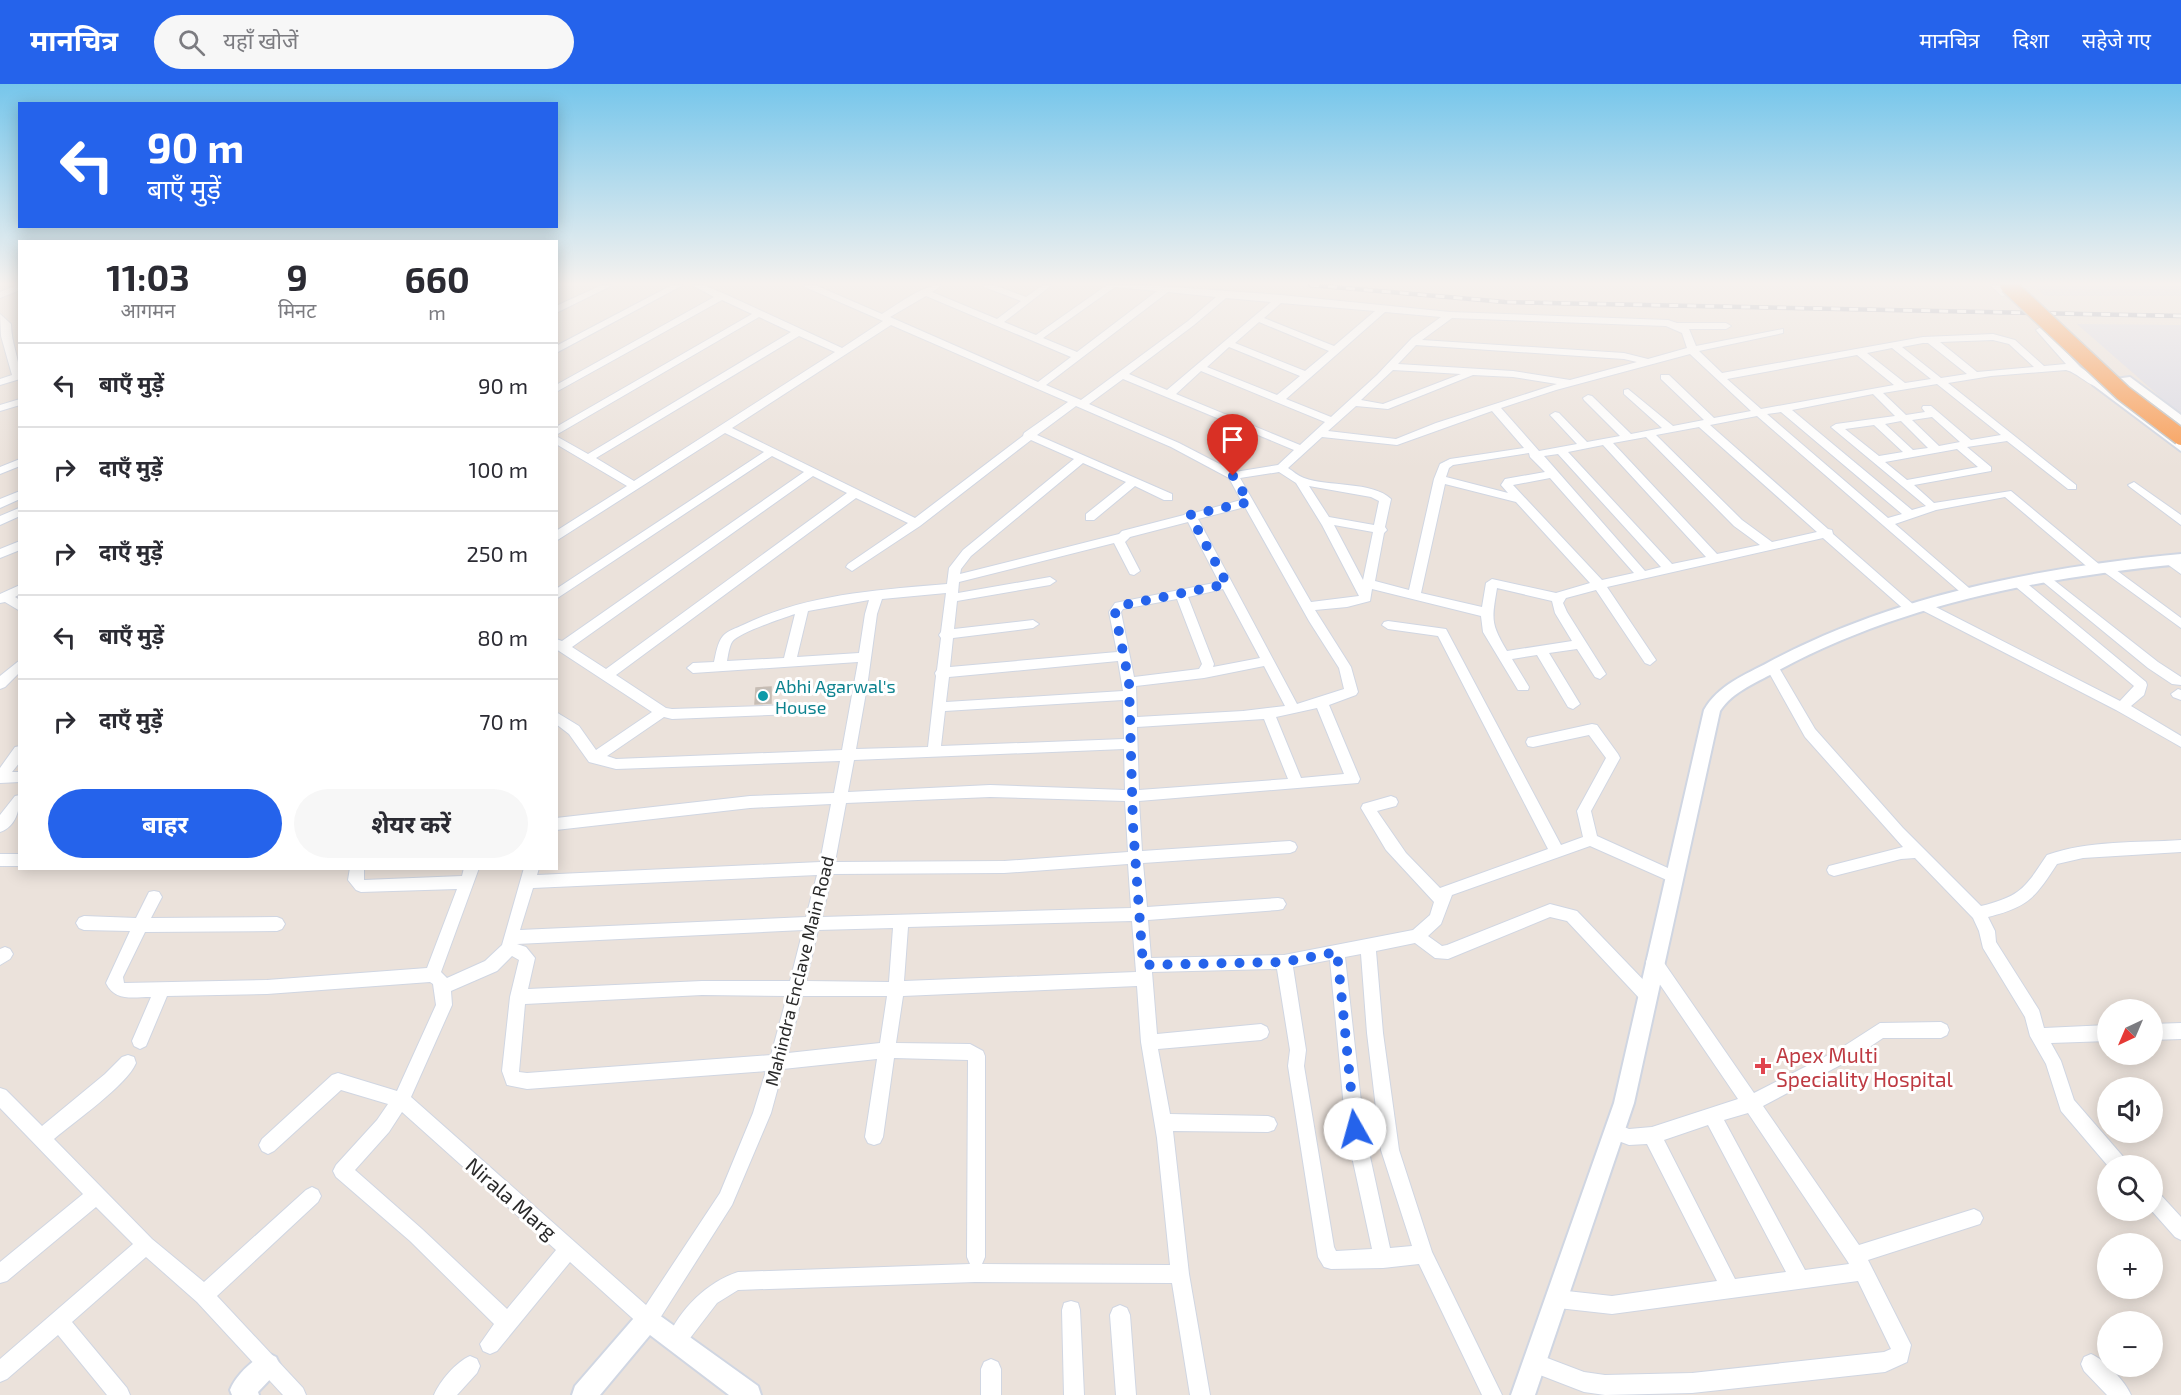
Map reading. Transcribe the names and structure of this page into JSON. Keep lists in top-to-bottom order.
{
  "streets": {
    "street": ["Mahindra Enclave Main Road", "Nirala Marg"]
  },
  "crossings": [
    ["Mahindra Enclave Main Road", "Nirala Marg"]
  ],
  "places": {
    "other": ["Abhi Agarwal's House"],
    "health": ["Apex Multi Speciality Hospital"]
  },
  "north": "bottom left",
  "page": {
    "header": "मानचित्र",
    "search": "यहाँ खोजें",
    "nav": ["मानचित्र", "दिशा", "सहेजे गए"],
    "turn": ["90 m", "बाएँ मुड़ें"],
    "eta": [
      "11:03",
      "आगमन",
      "9",
      "मिनट",
      "660",
      "m"
    ],
    "list": [
      {
        "name": "बाएँ मुड़ें",
        "value": "90 m"
      },
      {
        "name": "दाएँ मुड़ें",
        "value": "100 m"
      },
      {
        "name": "दाएँ मुड़ें",
        "value": "250 m"
      },
      {
        "name": "बाएँ मुड़ें",
        "value": "80 m"
      },
      {
        "name": "दाएँ मुड़ें",
        "value": "70 m"
      }
    ],
    "buttons": ["बाहर", "शेयर करें"],
    "map_buttons": ["+", "−"]
  }
}
